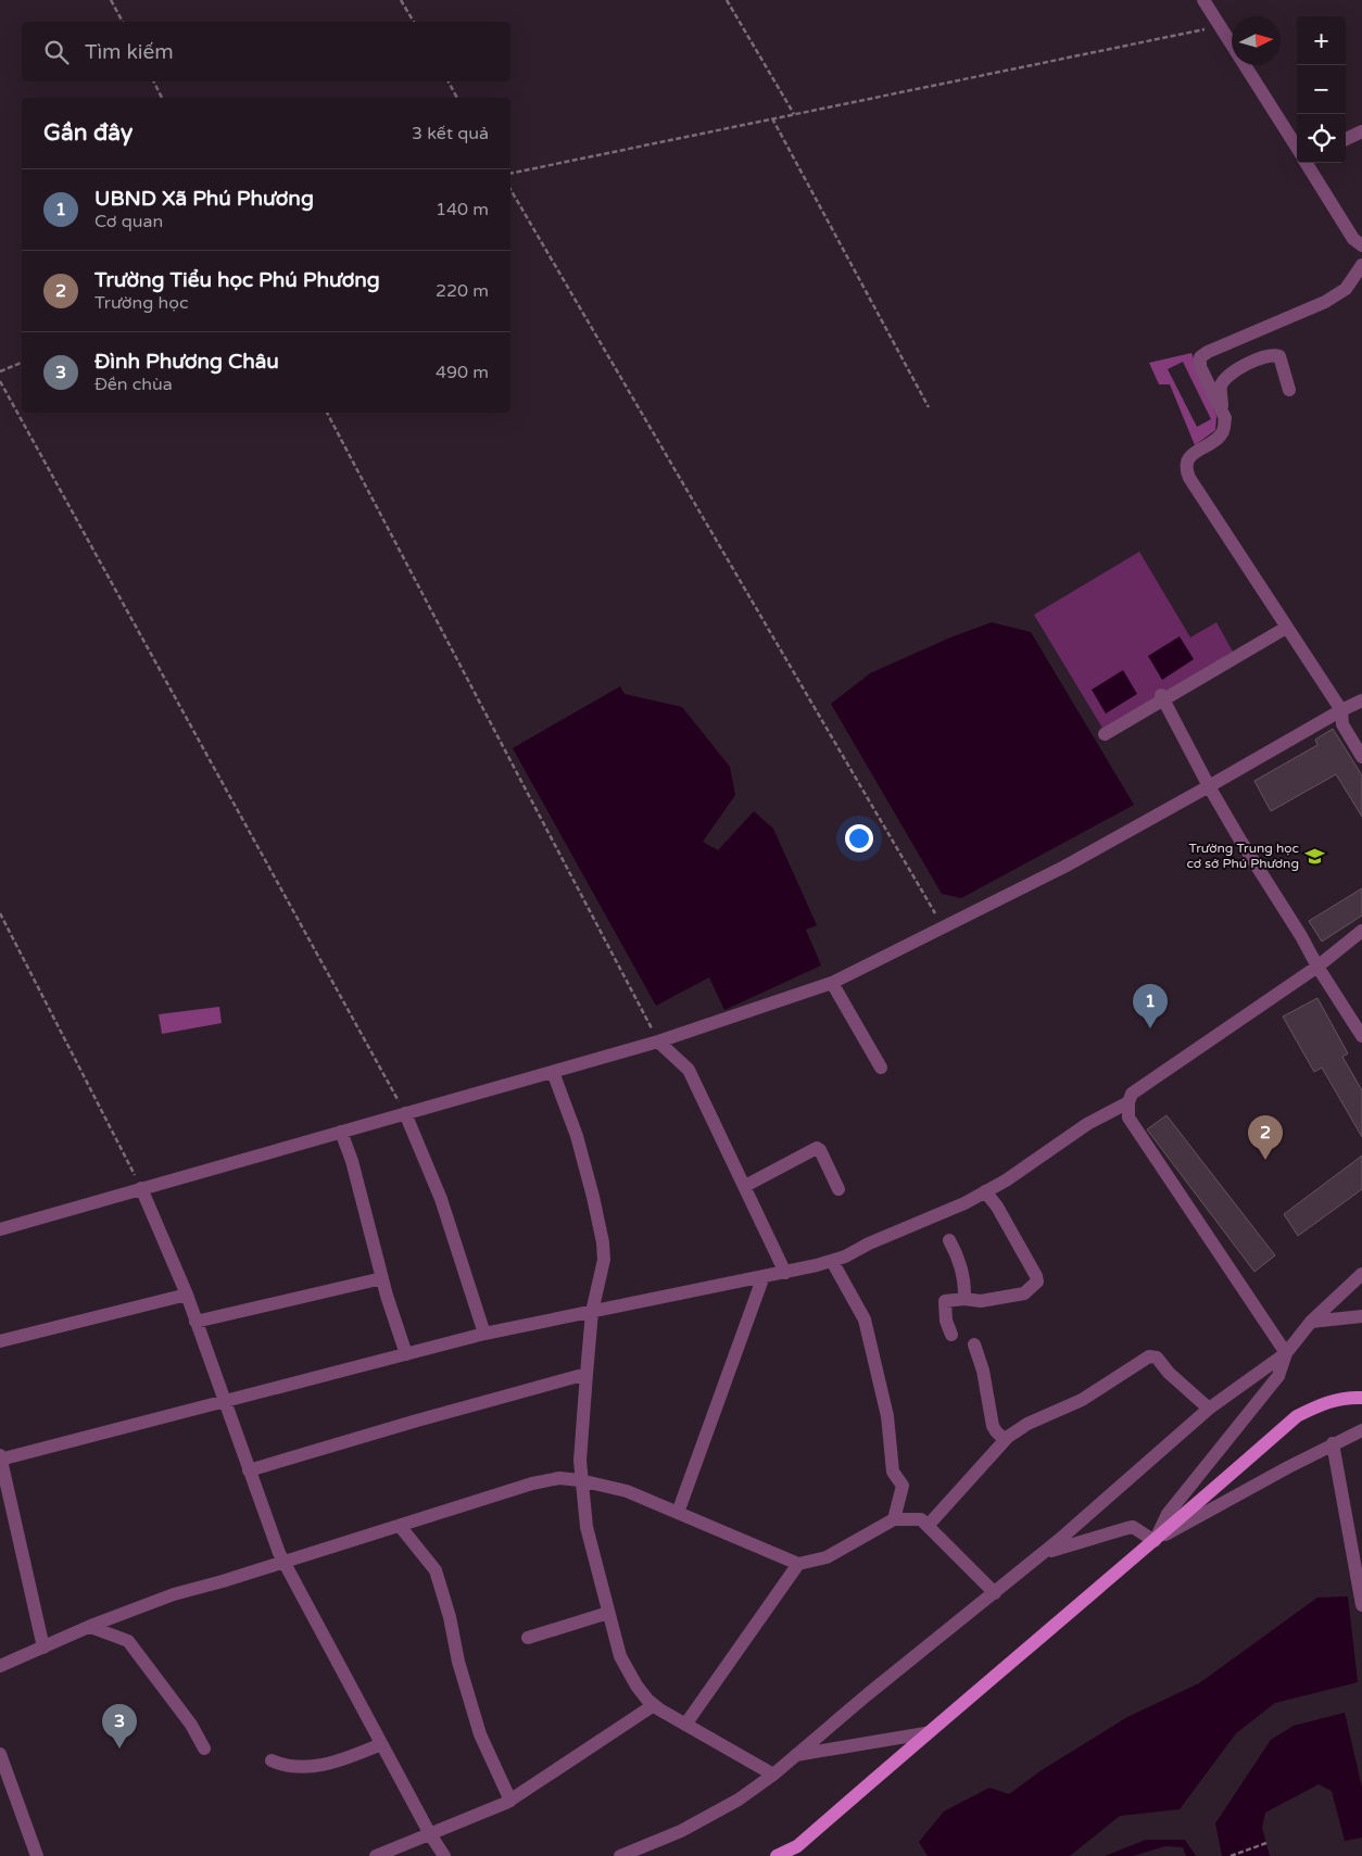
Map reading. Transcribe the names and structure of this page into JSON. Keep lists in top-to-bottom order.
{
  "places": {
    "school or university": ["Trường Trung học cơ sở Phú Phương"]
  },
  "north": "right",
  "page": {
    "map_buttons": ["+", "−"],
    "search": "Tìm kiếm",
    "heading": ["Gần đây", "3 kết quả"],
    "list": [
      {
        "mark": "1",
        "name": "UBND Xã Phú Phương",
        "note": "Cơ quan",
        "value": "140 m"
      },
      {
        "mark": "2",
        "name": "Trường Tiểu học Phú Phương",
        "note": "Trường học",
        "value": "220 m"
      },
      {
        "mark": "3",
        "name": "Đình Phương Châu",
        "note": "Đền chùa",
        "value": "490 m"
      }
    ],
    "pins": ["1", "2", "3"]
  }
}
